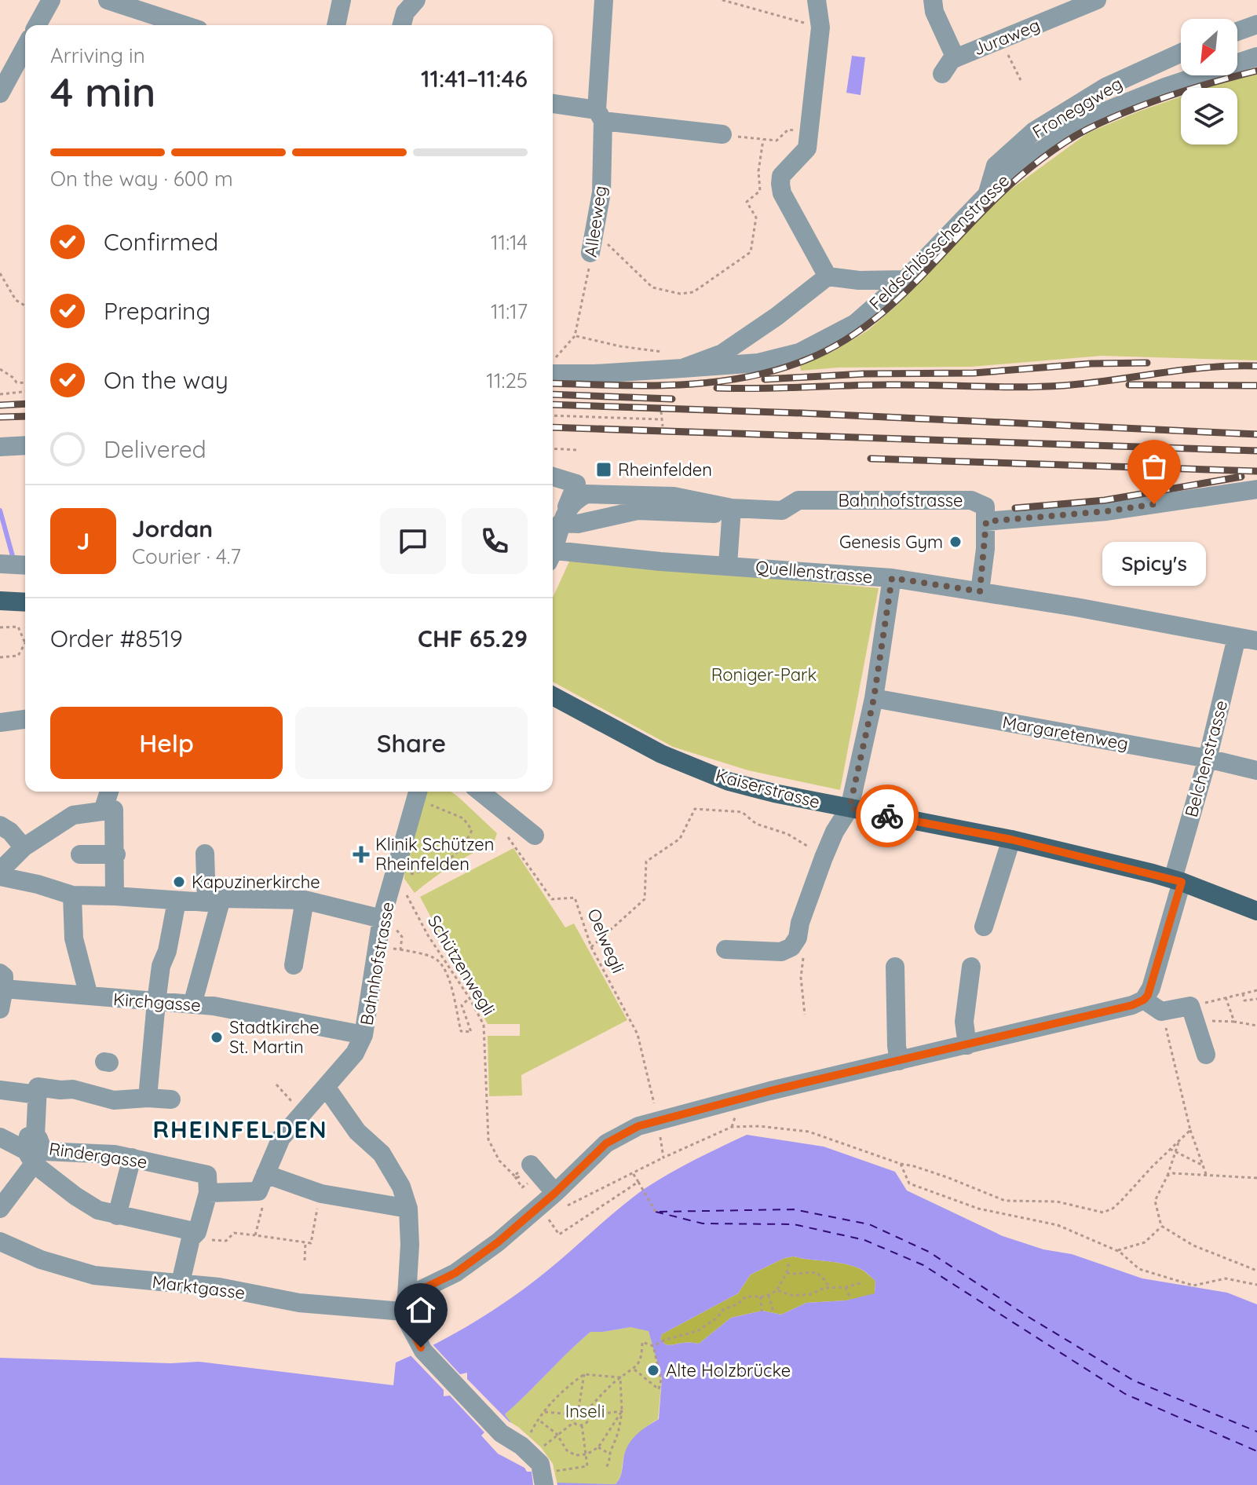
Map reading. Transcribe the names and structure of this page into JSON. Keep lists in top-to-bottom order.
{
  "streets": {
    "main road": ["Kaiserstrasse"],
    "street": [
      "Juraweg",
      "Froneggweg",
      "Alleeweg",
      "Feldschlösschenstrasse",
      "Bahnhofstrasse",
      "Quellenstrasse",
      "Margaretenweg",
      "Belchenstrasse",
      "Kirchgasse",
      "Rindergasse",
      "Marktgasse"
    ],
    "path": ["Oelwegli", "Schützenwegli"]
  },
  "crossings": [
    ["Froneggweg", "Feldschlösschenstrasse"],
    ["Bahnhofstrasse", "Quellenstrasse"],
    ["Bahnhofstrasse", "Schützenwegli"],
    ["Bahnhofstrasse", "Kirchgasse"],
    ["Bahnhofstrasse", "Rindergasse"],
    ["Quellenstrasse", "Belchenstrasse"],
    ["Margaretenweg", "Belchenstrasse"],
    ["Belchenstrasse", "Kaiserstrasse"]
  ],
  "districts": ["RHEINFELDEN"],
  "parks": ["Roniger-Park", "Inseli"],
  "places": {
    "transit": ["Rheinfelden"],
    "other": [
      "Spicy's",
      "Genesis Gym",
      "Kapuzinerkirche",
      "Stadtkirche St. Martin",
      "Alte Holzbrücke"
    ],
    "health": ["Klinik Schützen Rheinfelden"]
  },
  "north": "bottom left",
  "page": {
    "heading": ["4 min", "Arriving in", "11:41–11:46"],
    "panel": [
      "Jordan",
      "Courier · 4.7",
      "Order #8519",
      "CHF 65.29"
    ],
    "bar": "On the way · 600 m",
    "list": [
      ["Confirmed", "11:14"],
      ["Preparing", "11:17"],
      ["On the way", "11:25"],
      "Delivered"
    ],
    "round": "J",
    "bubble": "Spicy's",
    "buttons": ["Help", "Share"]
  }
}
